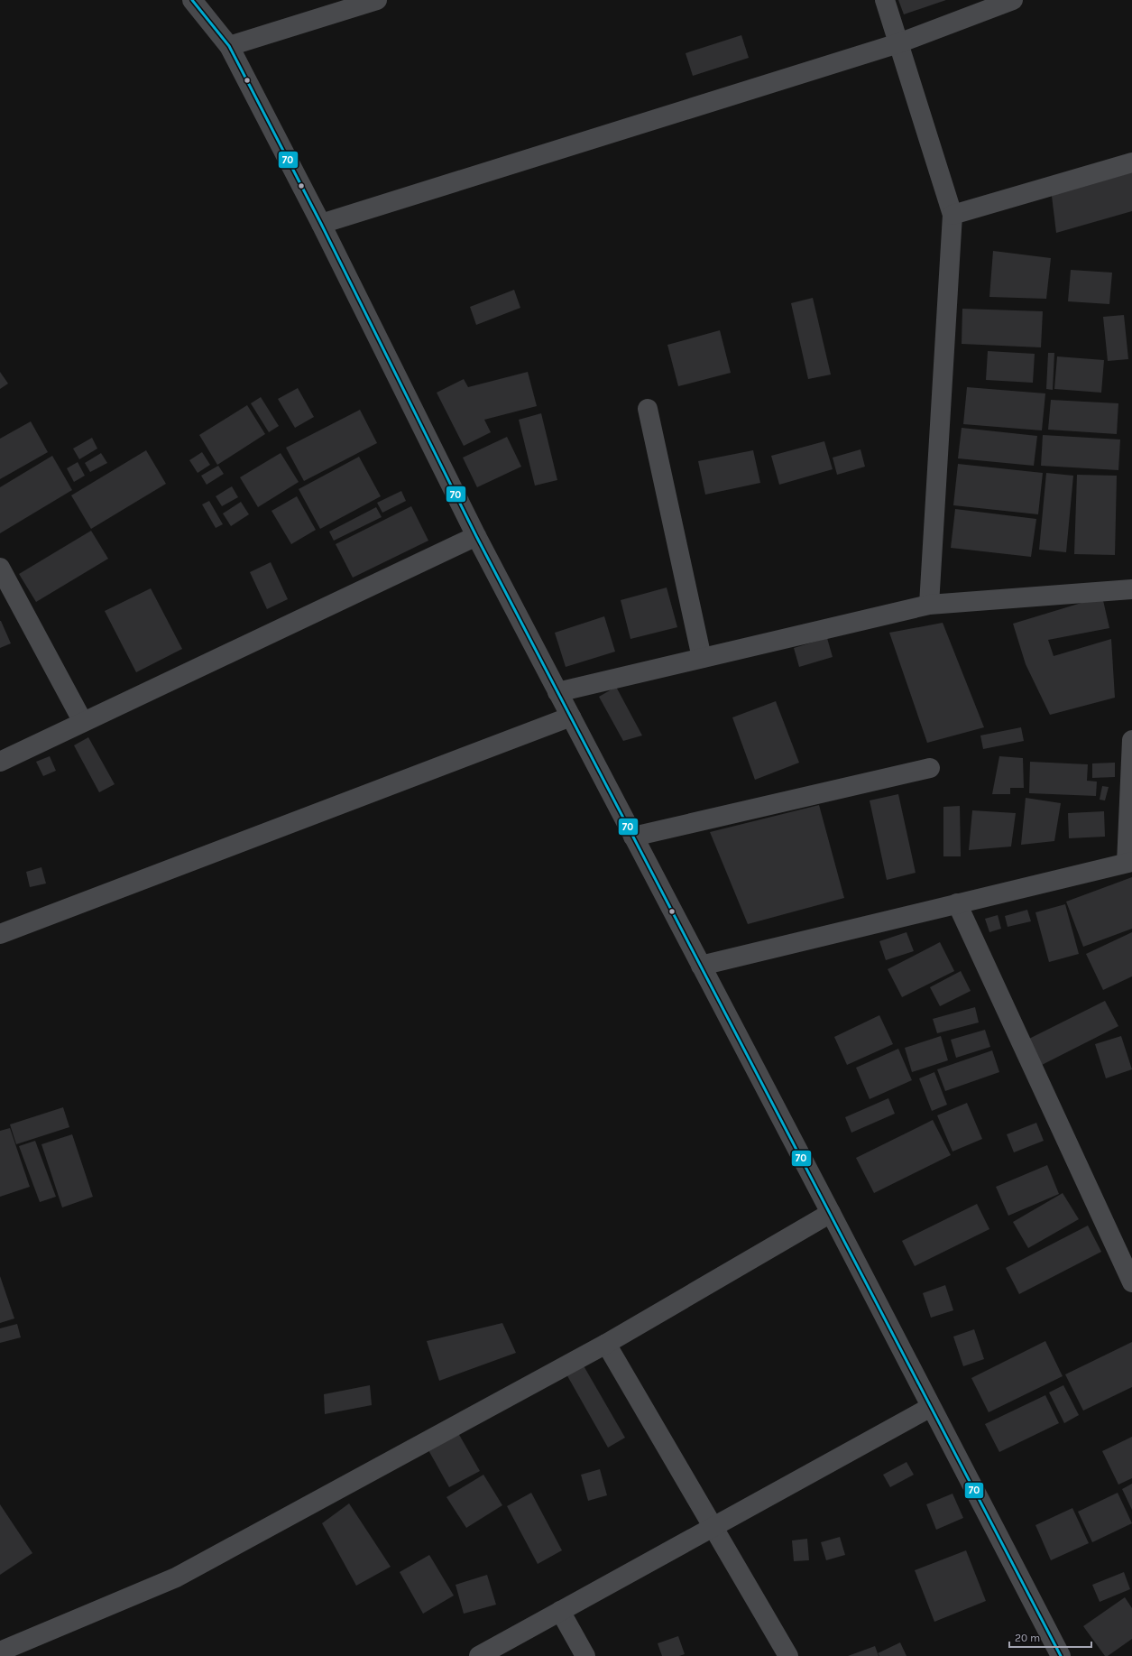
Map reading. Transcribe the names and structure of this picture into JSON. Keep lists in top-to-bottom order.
{
  "lines": ["transit line 70"],
  "scale_bar": "20 m"
}
